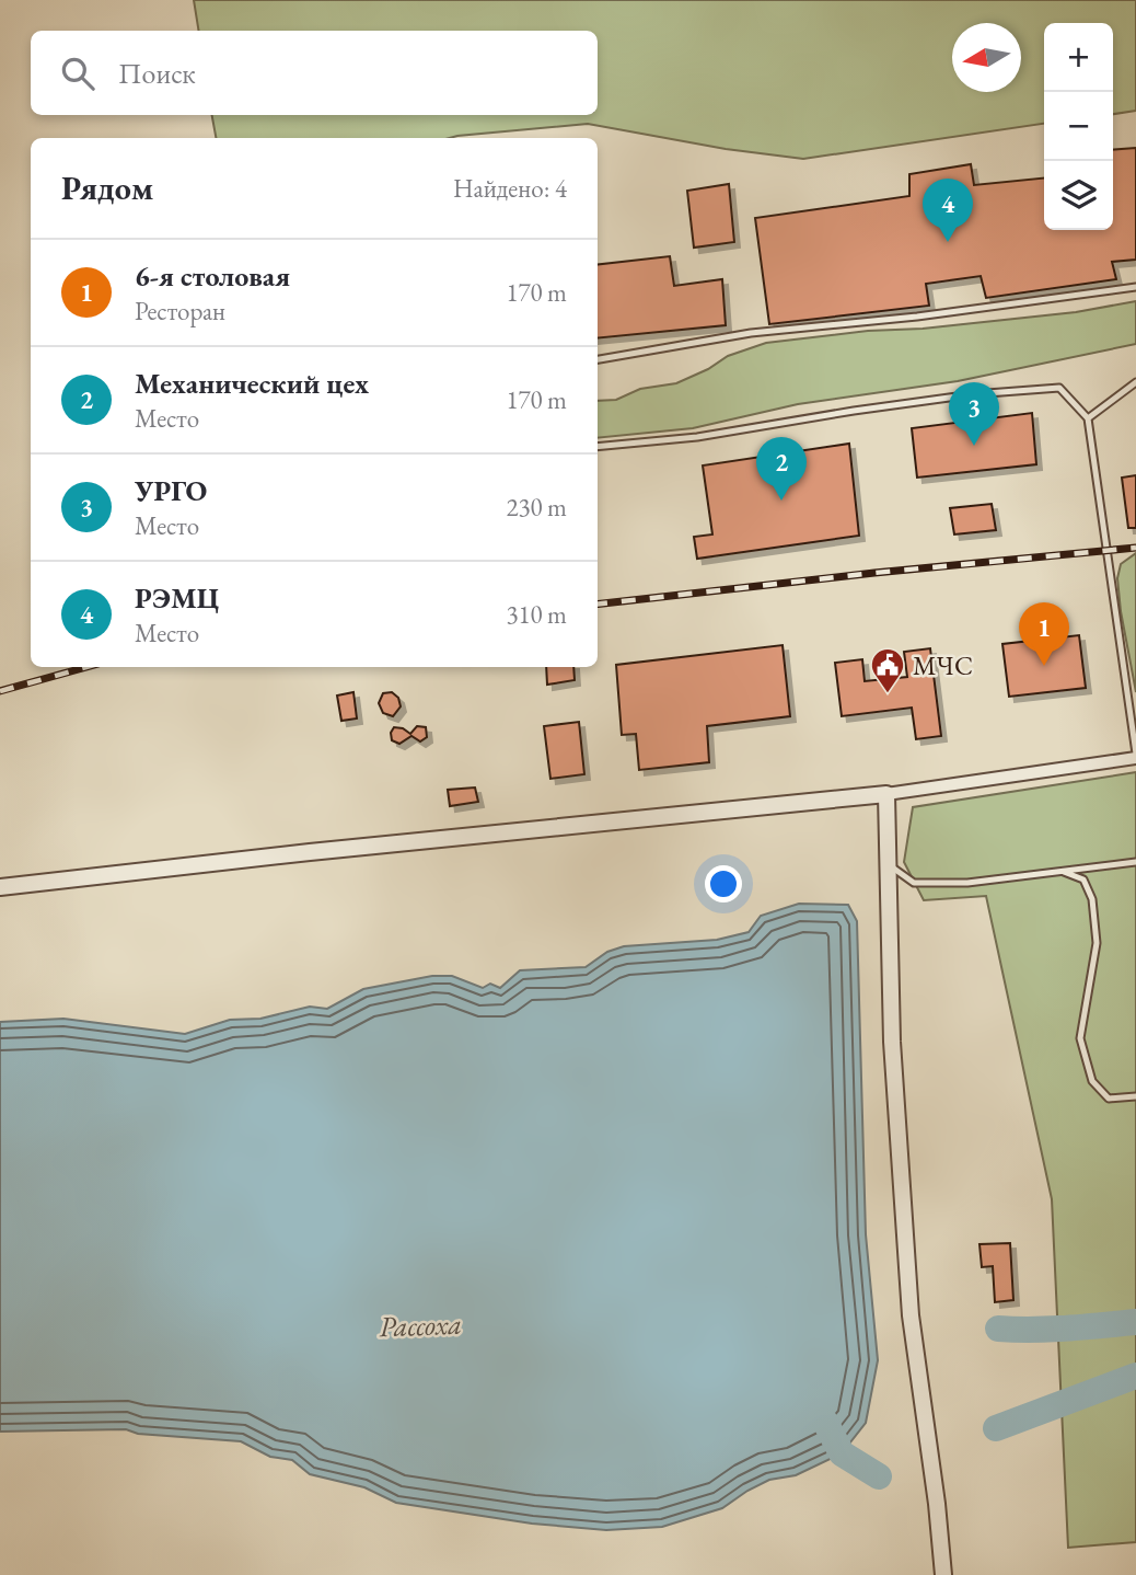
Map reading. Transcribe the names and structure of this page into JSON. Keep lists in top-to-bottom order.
{
  "water": ["Рассоха"],
  "places": {
    "public building": ["МЧС"]
  },
  "north": "left",
  "page": {
    "map_buttons": ["+", "−"],
    "search": "Поиск",
    "heading": ["Рядом", "Найдено: 4"],
    "pins": [
      "4",
      "3",
      "2",
      "1"
    ],
    "list": [
      {
        "mark": "1",
        "name": "6-я столовая",
        "note": "Ресторан",
        "value": "170 m"
      },
      {
        "mark": "2",
        "name": "Механический цех",
        "note": "Место",
        "value": "170 m"
      },
      {
        "mark": "3",
        "name": "УРГО",
        "note": "Место",
        "value": "230 m"
      },
      {
        "mark": "4",
        "name": "РЭМЦ",
        "note": "Место",
        "value": "310 m"
      }
    ]
  }
}
